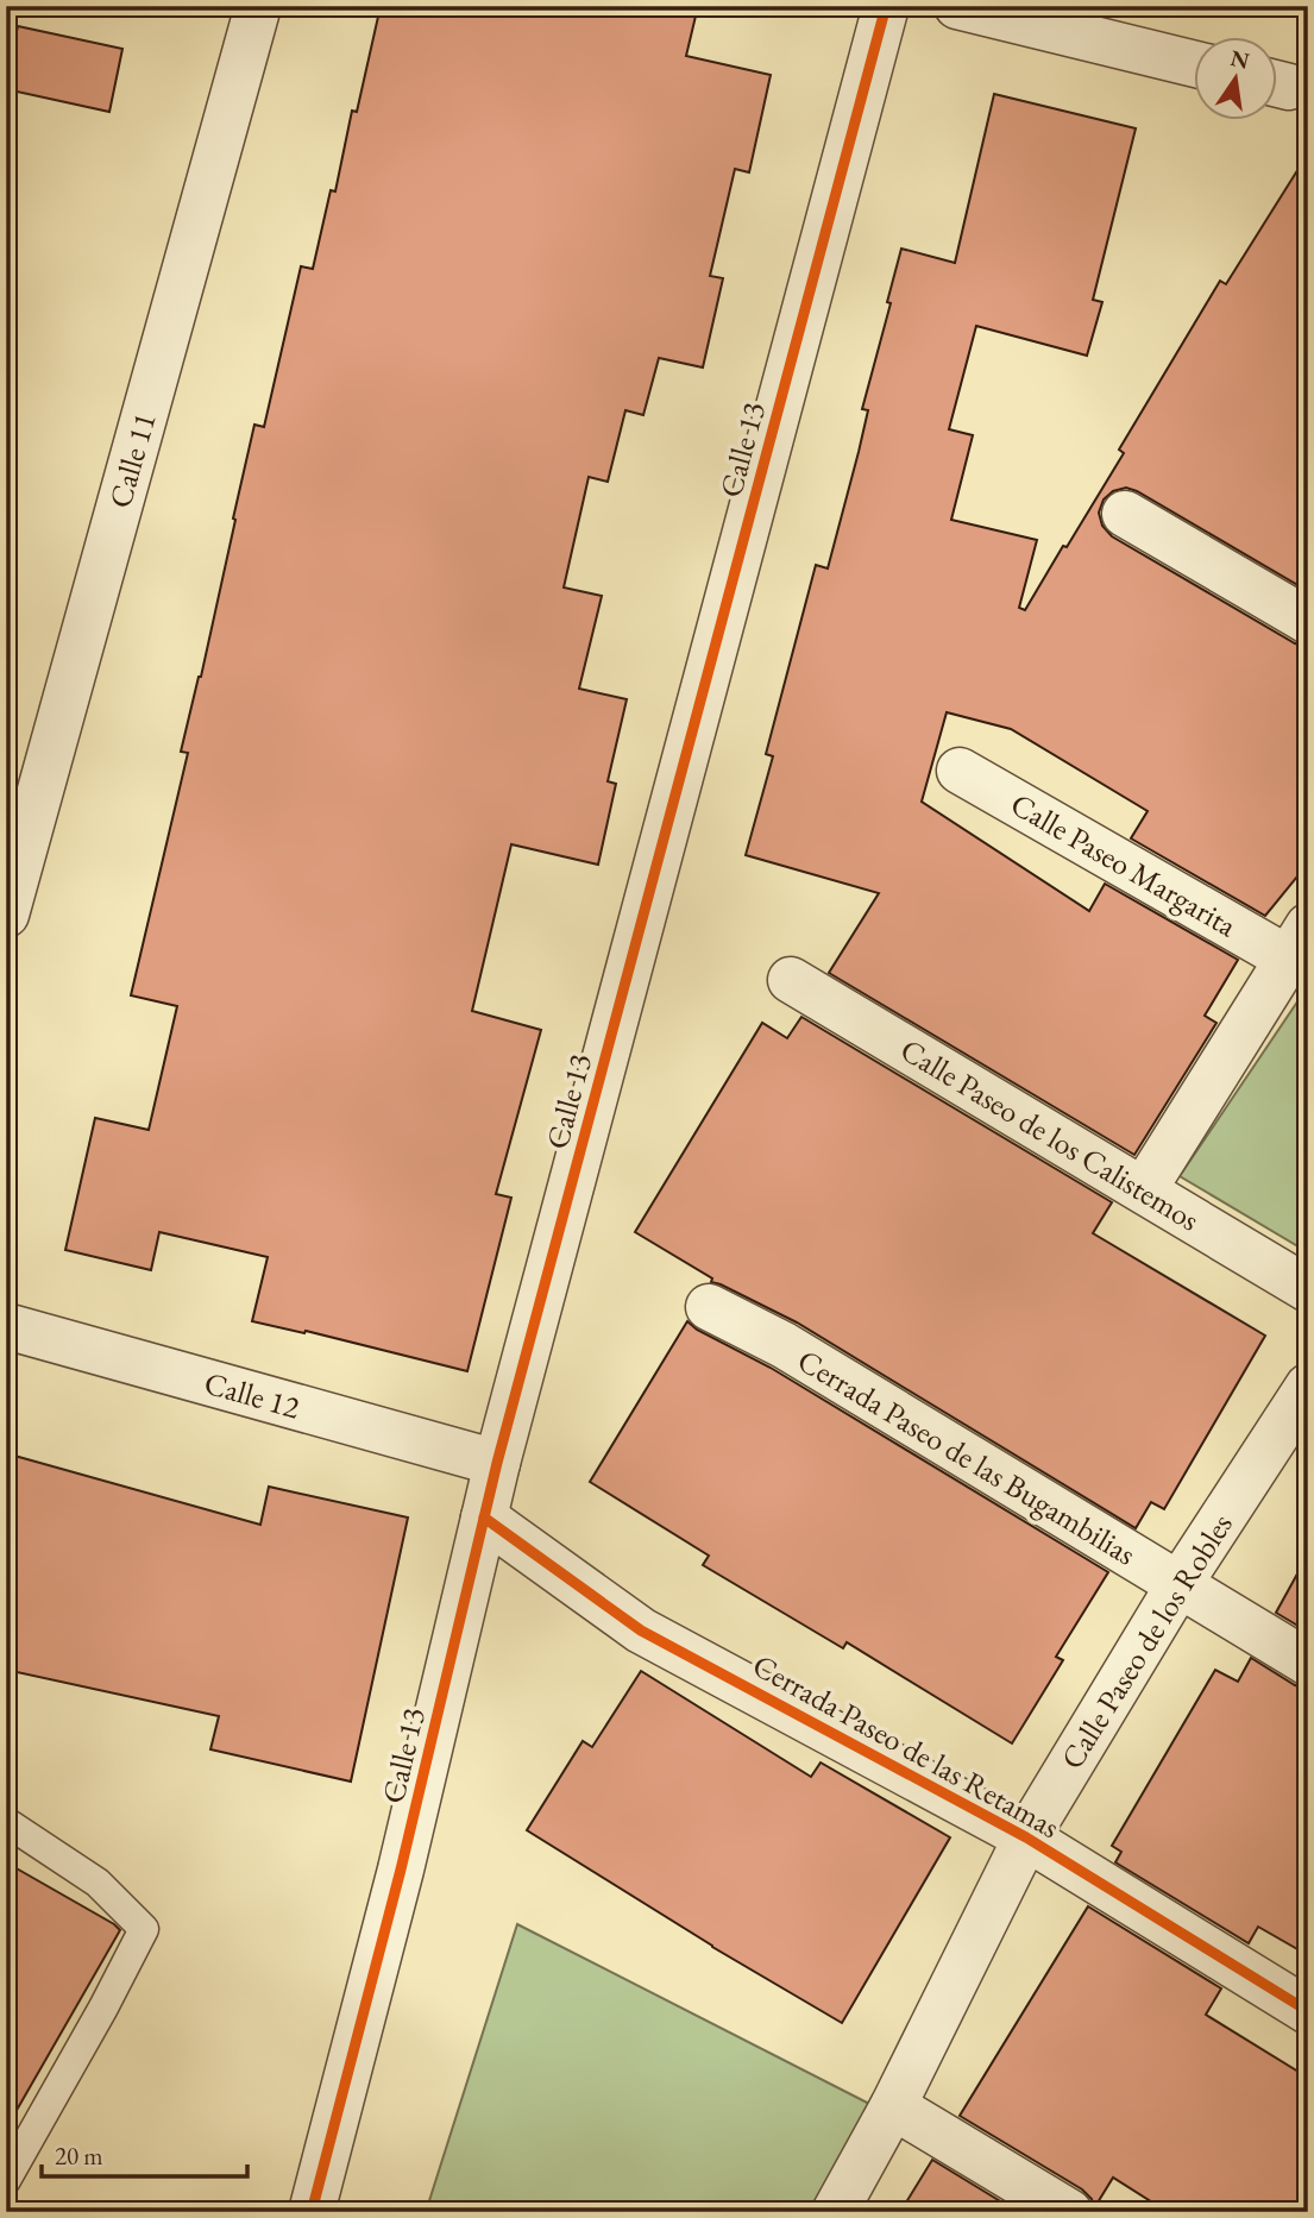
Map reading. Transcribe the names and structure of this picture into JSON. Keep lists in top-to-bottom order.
{
  "streets": {
    "street": [
      "Calle 13",
      "Calle 11",
      "Calle Paseo Margarita",
      "Calle Paseo de los Calistemos",
      "Calle 12",
      "Cerrada Paseo de las Bugambilias",
      "Calle Paseo de los Robles",
      "Cerrada Paseo de las Retamas"
    ]
  },
  "crossings": [
    ["Calle 13", "Calle 12"],
    ["Calle 13", "Cerrada Paseo de las Retamas"],
    ["Cerrada Paseo de las Bugambilias", "Calle Paseo de los Robles"],
    ["Calle Paseo de los Robles", "Cerrada Paseo de las Retamas"]
  ],
  "scale_bar": "20 m",
  "north": "top"
}
